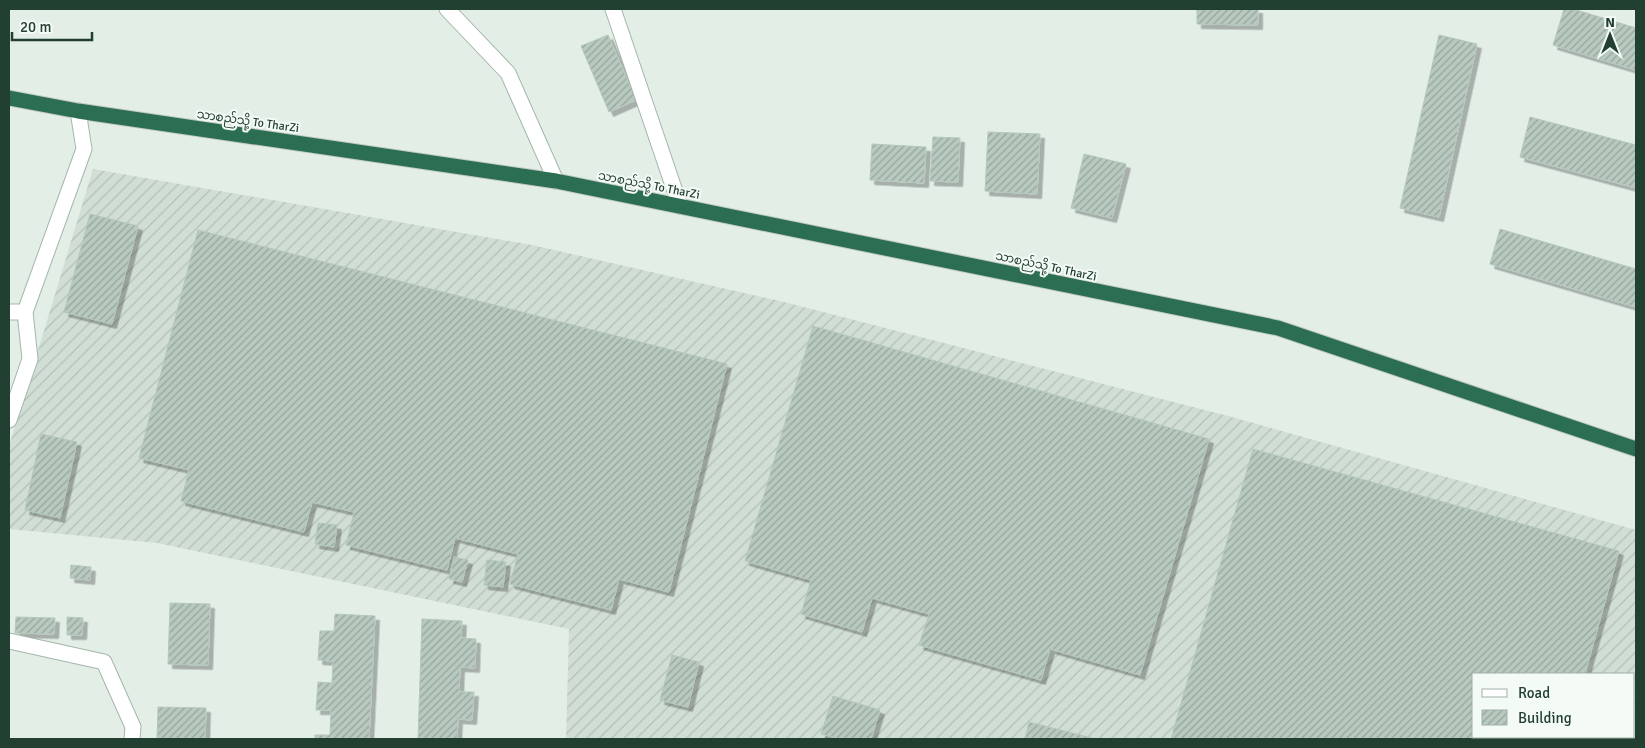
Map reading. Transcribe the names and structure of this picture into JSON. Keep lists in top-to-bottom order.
{
  "streets": {
    "highway": ["သာစည်သို့ To TharZi"]
  },
  "legend": ["Road", "Building"],
  "scale_bar": "20 m",
  "north": "top"
}
